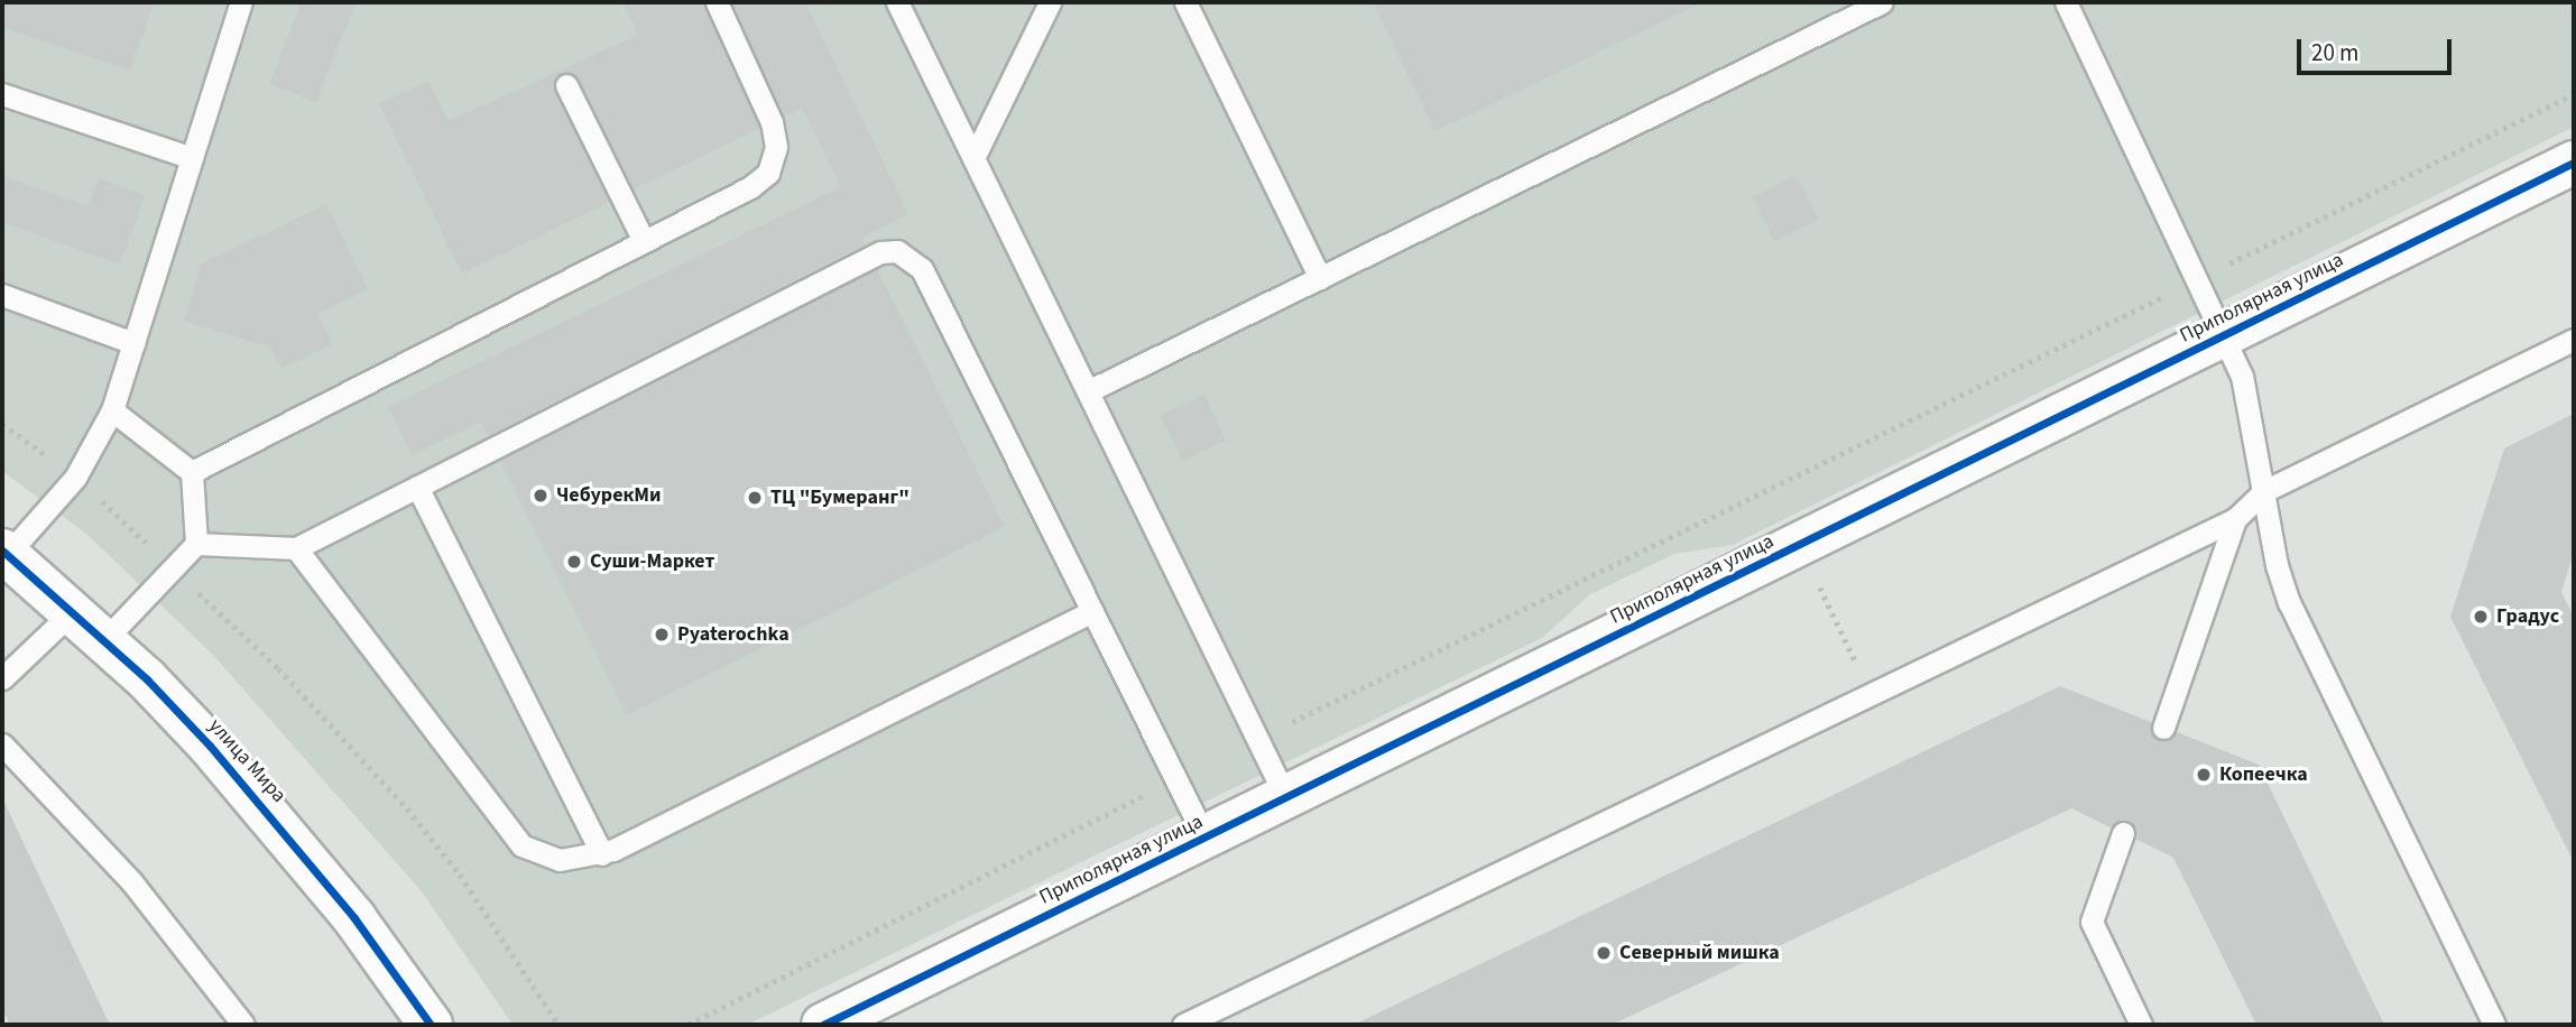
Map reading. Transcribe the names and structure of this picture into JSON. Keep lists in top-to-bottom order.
{
  "streets": {
    "street": ["Приполярная улица", "улица Мира"]
  },
  "places": [
    "ЧебурекМи",
    "ТЦ \"Бумеранг\"",
    "Суши-Маркет",
    "Градус",
    "Pyaterochka",
    "Копеечка",
    "Северный мишка"
  ],
  "scale_bar": "20 m"
}
